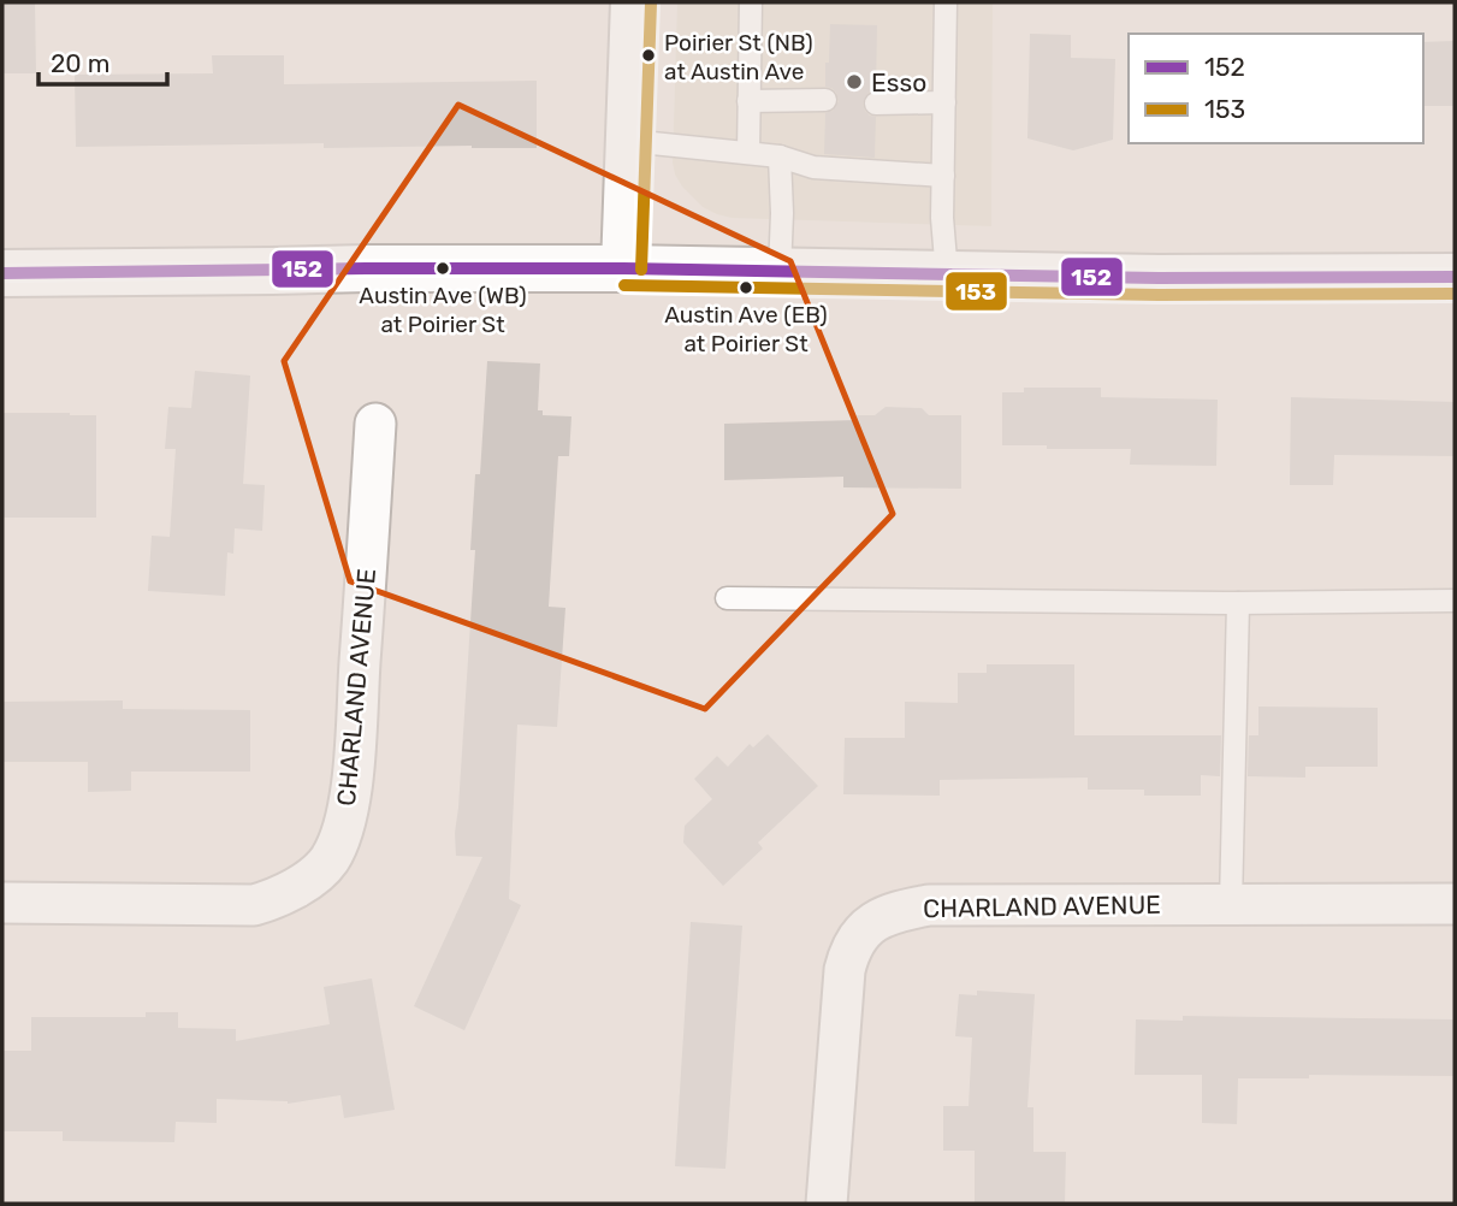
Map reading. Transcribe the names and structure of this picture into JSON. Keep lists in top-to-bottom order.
{
  "streets": {
    "street": ["CHARLAND AVENUE"]
  },
  "places": [
    "Poirier St (NB) at Austin Ave",
    "Esso",
    "Austin Ave (WB) at Poirier St",
    "Austin Ave (EB) at Poirier St"
  ],
  "lines": ["transit line 153", "transit line 152"],
  "legend": ["152", "153"],
  "scale_bar": "20 m"
}
